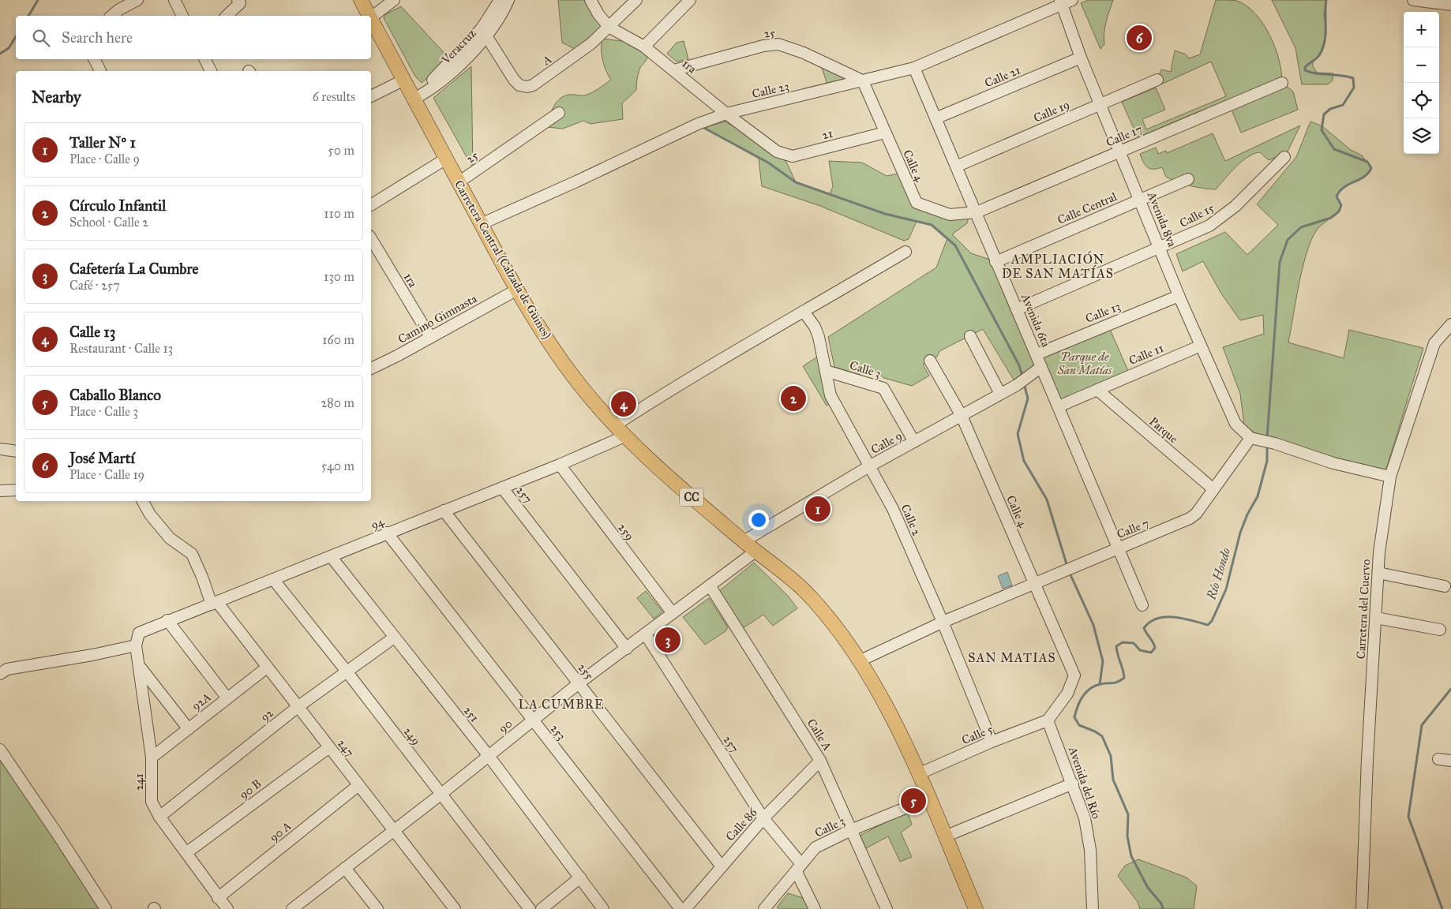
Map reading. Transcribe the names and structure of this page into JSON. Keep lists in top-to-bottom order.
{
  "streets": {
    "main road": ["Carretera Central (Calzada de Güines)", "CC"],
    "street": [
      "25",
      "Veracruz",
      "A",
      "1ra",
      "Calle 21",
      "Calle 23",
      "Calle 19",
      "21",
      "Calle 17",
      "Calle 4",
      "Calle Central",
      "Calle 15",
      "Avenida 8va",
      "Calle 13",
      "Camino Gimnasta",
      "Avenida 6ta",
      "Calle 11",
      "Calle 3",
      "Parque",
      "Calle 9",
      "257",
      "Calle 2",
      "94",
      "Calle 7",
      "259",
      "Carretera del Cuervo",
      "255",
      "92A",
      "251",
      "92",
      "90",
      "253",
      "Calle A",
      "Calle 5",
      "249",
      "247",
      "241",
      "Avenida del Río",
      "90 B",
      "Calle 86",
      "90 A"
    ]
  },
  "crossings": [
    ["25", "1ra"],
    ["25", "Calle 23"],
    ["25", "Calle 4"],
    ["25", "Carretera Central (Calzada de Güines)"],
    ["Veracruz", "A"],
    ["Veracruz", "Carretera Central (Calzada de Güines)"],
    ["A", "1ra"],
    ["1ra", "Calle 23"],
    ["1ra", "21"],
    ["1ra", "Camino Gimnasta"],
    ["Calle 21", "Avenida 8va"],
    ["Calle 21", "Avenida 6ta"],
    ["Calle 23", "Calle 4"],
    ["Calle 23", "Avenida 8va"],
    ["Calle 23", "Carretera Central (Calzada de Güines)"],
    ["Calle 23", "Avenida 6ta"],
    ["Calle 19", "Avenida 8va"],
    ["Calle 19", "Avenida 6ta"],
    ["21", "Calle 4"],
    ["Calle 17", "Calle 4"],
    ["Calle 17", "Avenida 8va"],
    ["Calle 17", "Avenida 6ta"],
    ["Calle 4", "Avenida 6ta"],
    ["Calle 4", "Calle 9"],
    ["Calle 4", "Calle 7"],
    ["Calle 4", "Calle 5"],
    ["Calle 4", "Avenida del Río"],
    ["Calle Central", "Avenida 8va"],
    ["Calle Central", "Avenida 6ta"],
    ["Calle 15", "Avenida 8va"],
    ["Calle 15", "Avenida 6ta"],
    ["Avenida 8va", "Calle 13"],
    ["Avenida 8va", "Calle 11"],
    ["Avenida 8va", "Calle 7"],
    ["Carretera Central (Calzada de Güines)", "Camino Gimnasta"],
    ["Carretera Central (Calzada de Güines)", "Calle 3"],
    ["Carretera Central (Calzada de Güines)", "Calle 9"],
    ["Carretera Central (Calzada de Güines)", "94"],
    ["Carretera Central (Calzada de Güines)", "Calle 7"],
    ["Carretera Central (Calzada de Güines)", "90"],
    ["Carretera Central (Calzada de Güines)", "Calle 5"],
    ["Calle 13", "Avenida 6ta"],
    ["Avenida 6ta", "Calle 11"],
    ["Avenida 6ta", "Calle 9"],
    ["Avenida 6ta", "Calle 7"],
    ["Calle 11", "Parque"],
    ["Calle 3", "Calle 9"],
    ["Calle 3", "257"],
    ["Calle 3", "Calle 2"],
    ["Calle 3", "Calle A"],
    ["Parque", "Calle 7"],
    ["Calle 9", "Calle 2"],
    ["257", "94"],
    ["257", "90"],
    ["257", "Calle 86"],
    ["Calle 2", "Calle 7"],
    ["Calle 2", "Calle 5"],
    ["94", "259"],
    ["94", "255"],
    ["94", "251"],
    ["94", "253"],
    ["94", "249"],
    ["94", "247"],
    ["94", "241"],
    ["259", "90"],
    ["255", "90"],
    ["255", "Calle 86"],
    ["92A", "247"],
    ["92A", "241"],
    ["251", "92"],
    ["251", "90"],
    ["92", "249"],
    ["92", "247"],
    ["92", "241"],
    ["90", "253"],
    ["90", "Calle A"],
    ["90", "249"],
    ["90", "247"],
    ["Calle A", "Calle 86"],
    ["Calle 5", "Avenida del Río"],
    ["247", "90 B"],
    ["247", "90 A"],
    ["241", "90 B"],
    ["241", "90 A"]
  ],
  "districts": ["AMPLIACIÓN DE SAN MATÍAS", "SAN MATIAS", "LA CUMBRE"],
  "water": ["Río Hondo"],
  "parks": ["Parque de San Matías"],
  "page": {
    "map_buttons": ["+", "−"],
    "search": "Search here",
    "pins": [
      "6",
      "2",
      "4",
      "1",
      "3",
      "5"
    ],
    "heading": ["Nearby", "6 results"],
    "list": [
      {
        "mark": "1",
        "name": "Taller Nº 1",
        "note": "Place · Calle 9",
        "value": "50 m"
      },
      {
        "mark": "2",
        "name": "Círculo Infantil",
        "note": "School · Calle 2",
        "value": "110 m"
      },
      {
        "mark": "3",
        "name": "Cafetería La Cumbre",
        "note": "Café · 257",
        "value": "130 m"
      },
      {
        "mark": "4",
        "name": "Calle 13",
        "note": "Restaurant · Calle 13",
        "value": "160 m"
      },
      {
        "mark": "5",
        "name": "Caballo Blanco",
        "note": "Place · Calle 3",
        "value": "280 m"
      },
      {
        "mark": "6",
        "name": "José Martí",
        "note": "Place · Calle 19",
        "value": "540 m"
      }
    ]
  }
}
